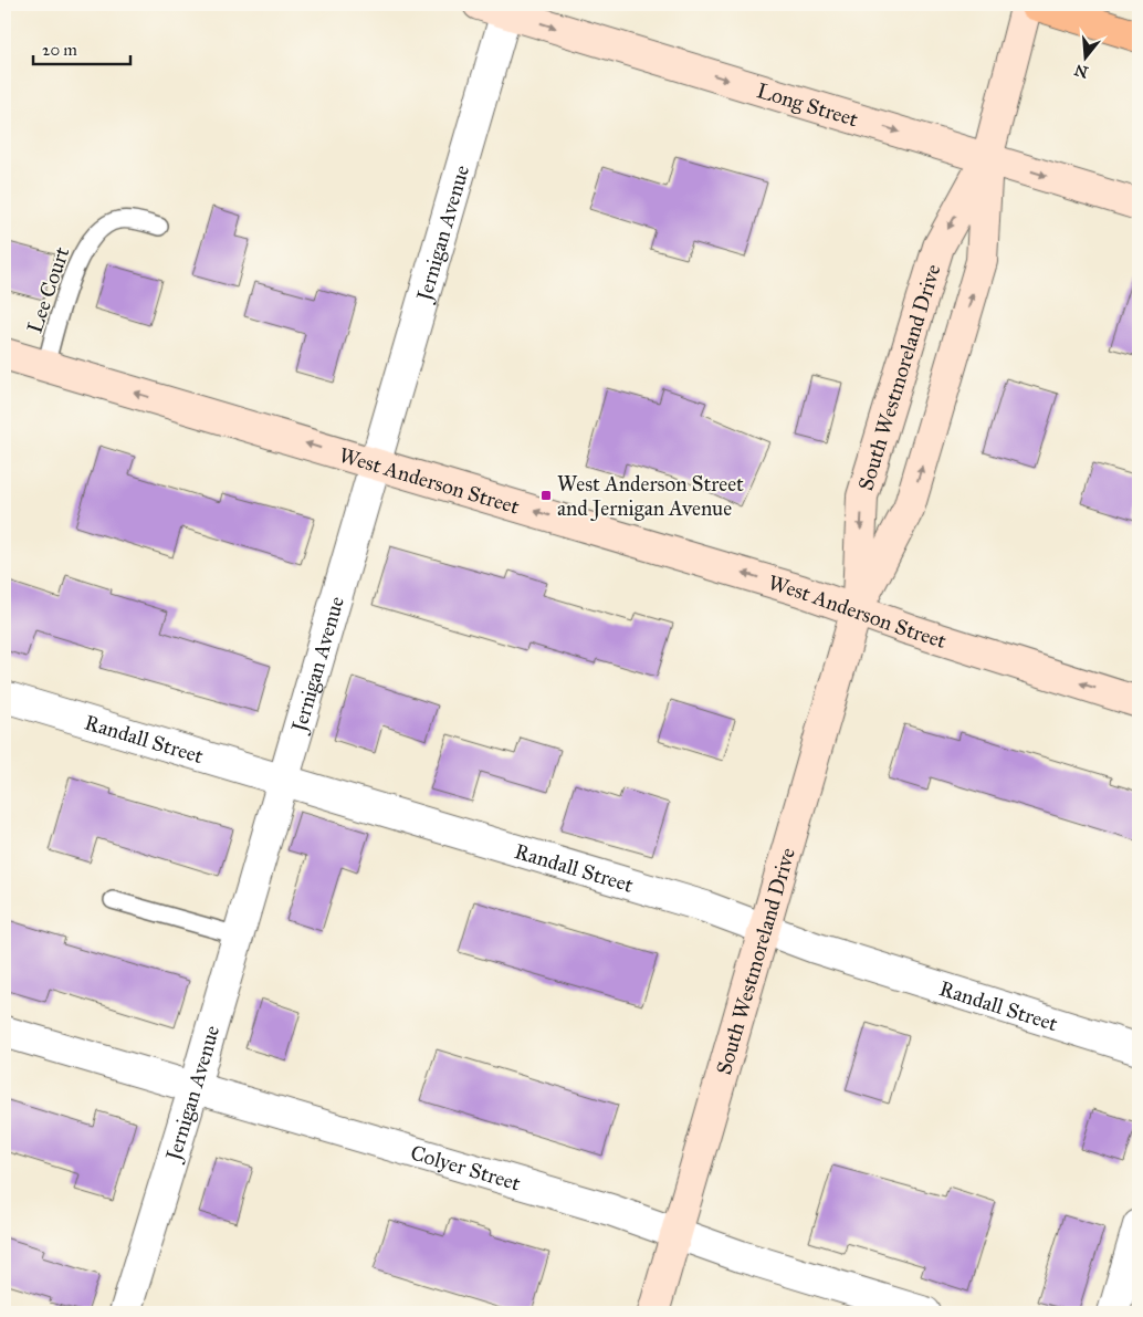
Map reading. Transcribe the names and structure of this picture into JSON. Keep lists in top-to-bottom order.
{
  "streets": {
    "street": [
      "Long Street",
      "Jernigan Avenue",
      "South Westmoreland Drive",
      "West Anderson Street",
      "Randall Street",
      "Colyer Street"
    ],
    "lane": ["Lee Court"]
  },
  "crossings": [
    ["Long Street", "Jernigan Avenue"],
    ["Long Street", "South Westmoreland Drive"],
    ["Jernigan Avenue", "West Anderson Street"],
    ["Jernigan Avenue", "Randall Street"],
    ["Jernigan Avenue", "Colyer Street"],
    ["Lee Court", "West Anderson Street"],
    ["South Westmoreland Drive", "West Anderson Street"],
    ["South Westmoreland Drive", "Randall Street"],
    ["South Westmoreland Drive", "Colyer Street"]
  ],
  "one_way": ["Long Street", "West Anderson Street"],
  "places": {
    "transit": ["West Anderson Street and Jernigan Avenue"]
  },
  "scale_bar": "20 m",
  "north": "bottom"
}
